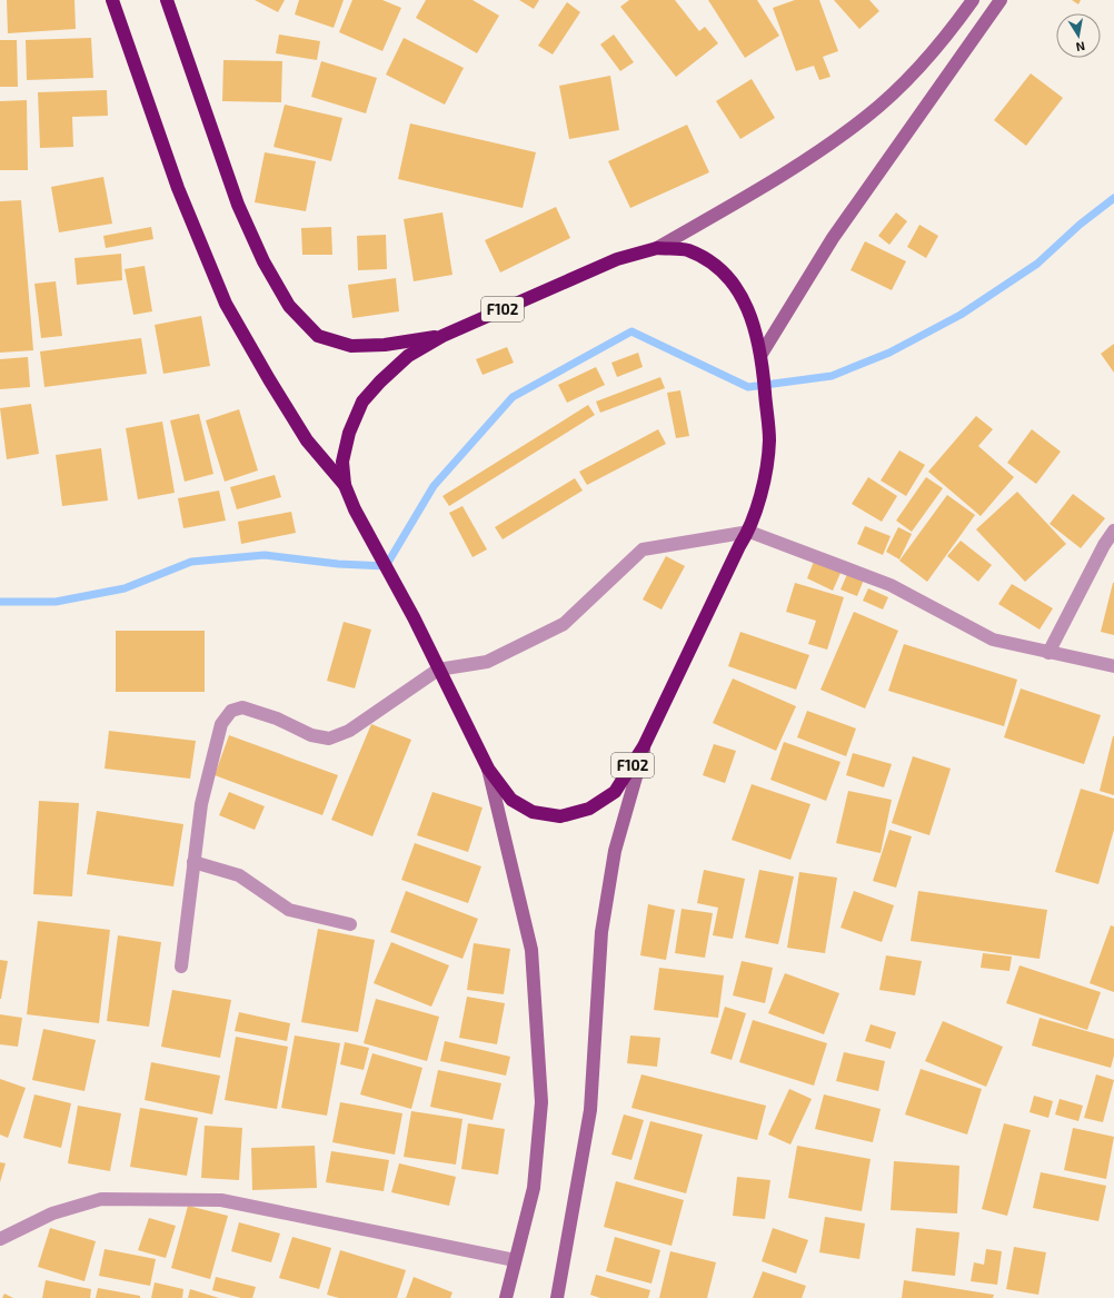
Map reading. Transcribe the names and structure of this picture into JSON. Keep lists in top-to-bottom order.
{
  "streets": {
    "highway": ["F102"]
  },
  "north": "bottom"
}
